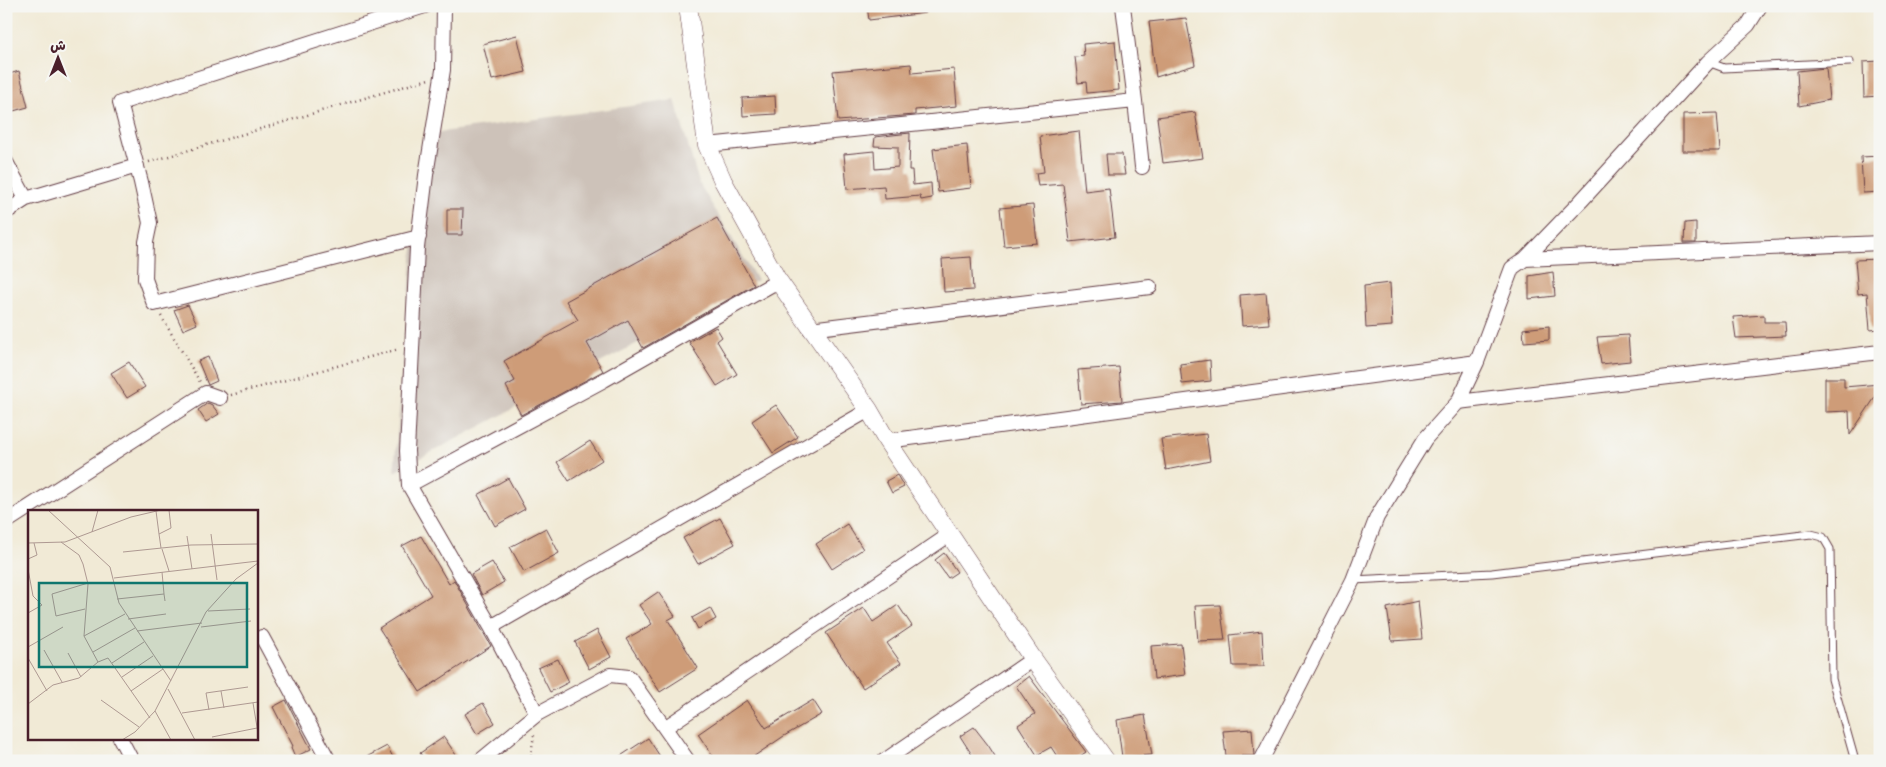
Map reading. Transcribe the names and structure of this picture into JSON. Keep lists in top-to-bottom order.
{
  "north": "top"
}
